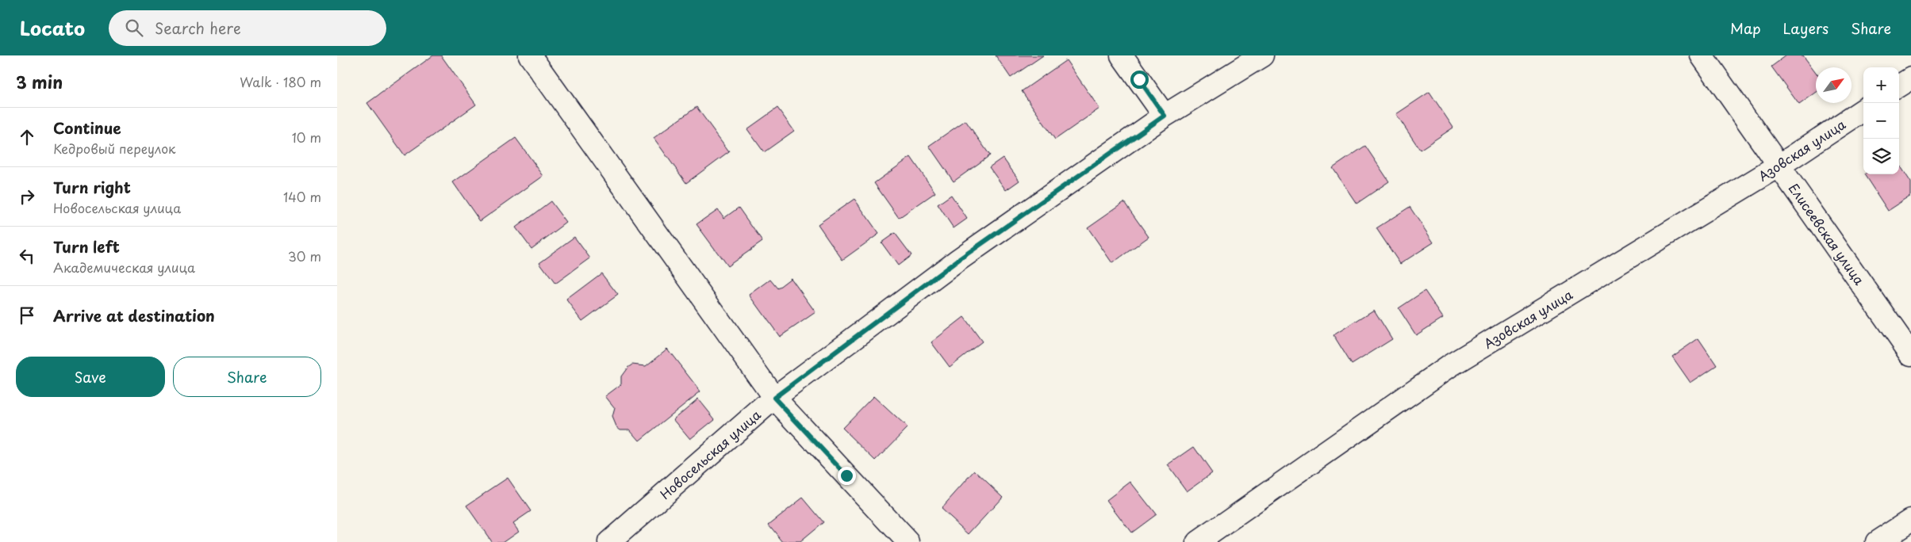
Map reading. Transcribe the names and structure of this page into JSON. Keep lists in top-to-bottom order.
{
  "streets": {
    "street": ["Азовская улица", "Елисеевская улица", "Новосельская улица"]
  },
  "crossings": [
    ["Азовская улица", "Елисеевская улица"]
  ],
  "north": "top right",
  "page": {
    "header": "Locato",
    "search": "Search here",
    "nav": ["Map", "Layers", "Share"],
    "heading": ["3 min", "Walk · 180 m"],
    "map_buttons": ["+", "−"],
    "list": [
      ["Continue", "Кедровый переулок", "10 m"],
      ["Turn right", "Новосельская улица", "140 m"],
      ["Turn left", "Академическая улица", "30 m"],
      "Arrive at destination"
    ],
    "buttons": ["Save", "Share"]
  }
}
